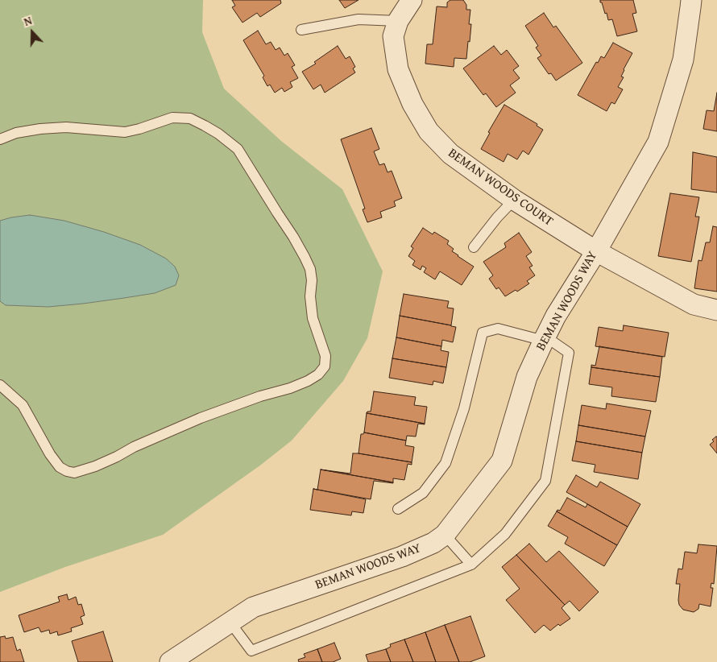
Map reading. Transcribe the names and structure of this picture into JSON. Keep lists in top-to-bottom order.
{
  "streets": {
    "street": ["BEMAN WOODS COURT", "BEMAN WOODS WAY"]
  },
  "crossings": [
    ["BEMAN WOODS COURT", "BEMAN WOODS WAY"]
  ],
  "north": "top"
}
